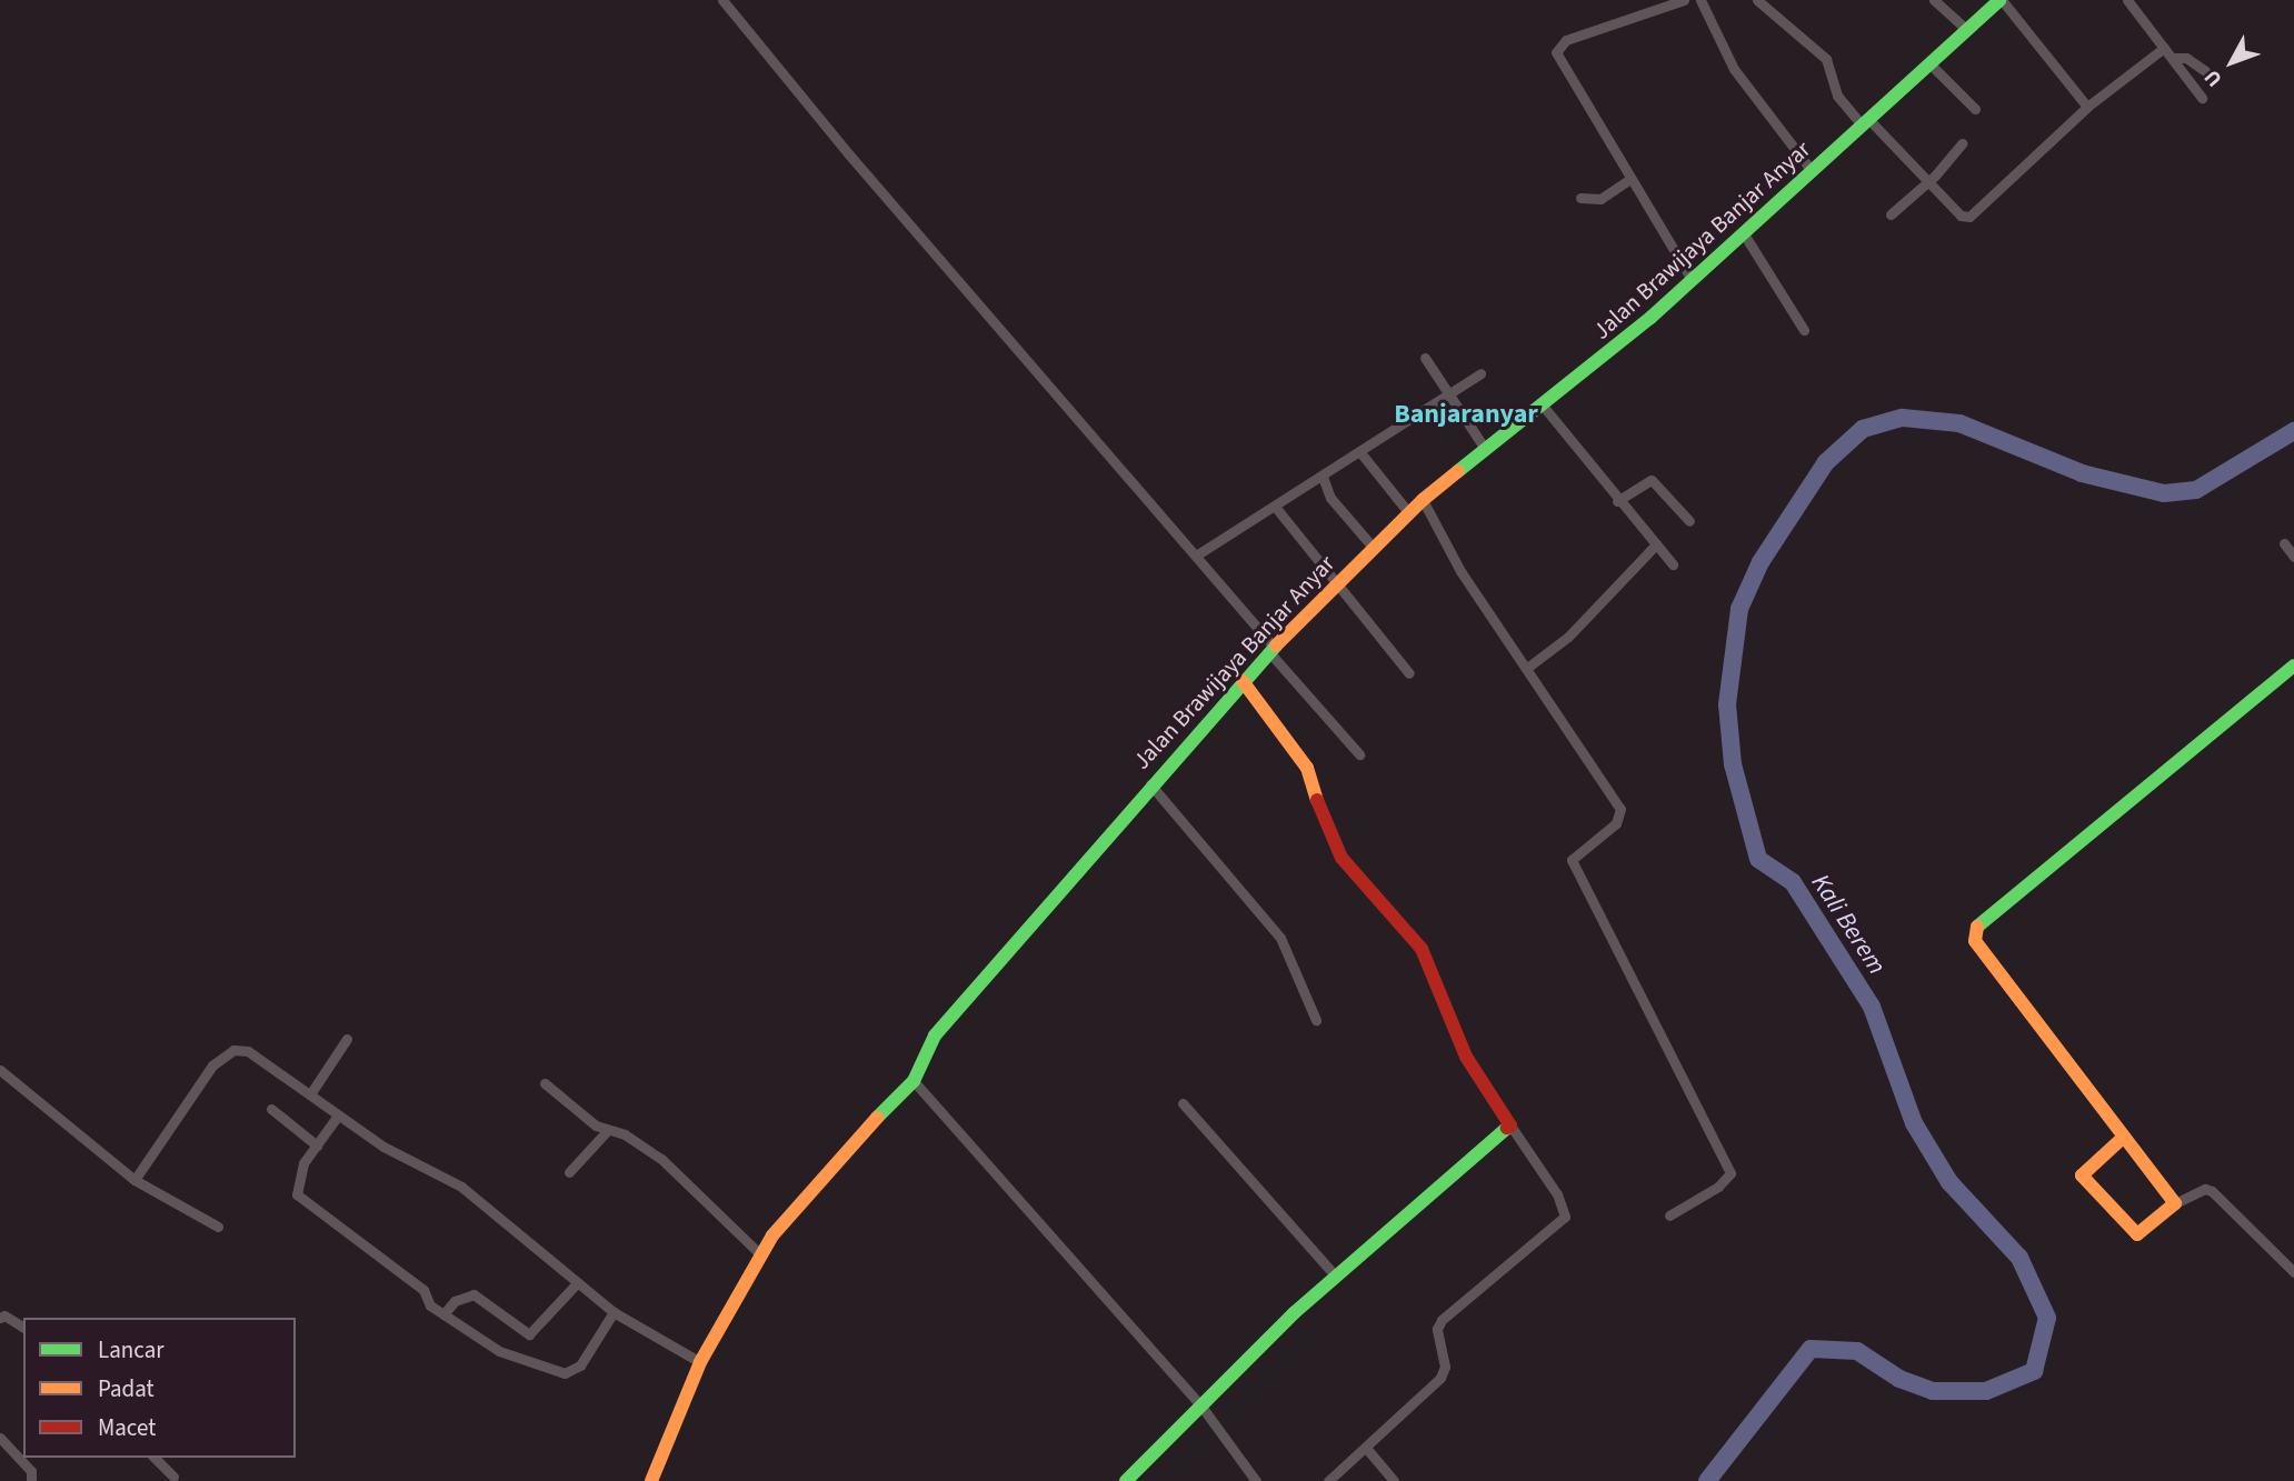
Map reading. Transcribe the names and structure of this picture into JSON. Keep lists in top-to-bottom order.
{
  "streets": {
    "street": ["Jalan Brawijaya Banjar Anyar"]
  },
  "districts": ["Banjaranyar"],
  "water": ["Kali Berem"],
  "legend": ["Lancar", "Padat", "Macet"],
  "north": "bottom left"
}
